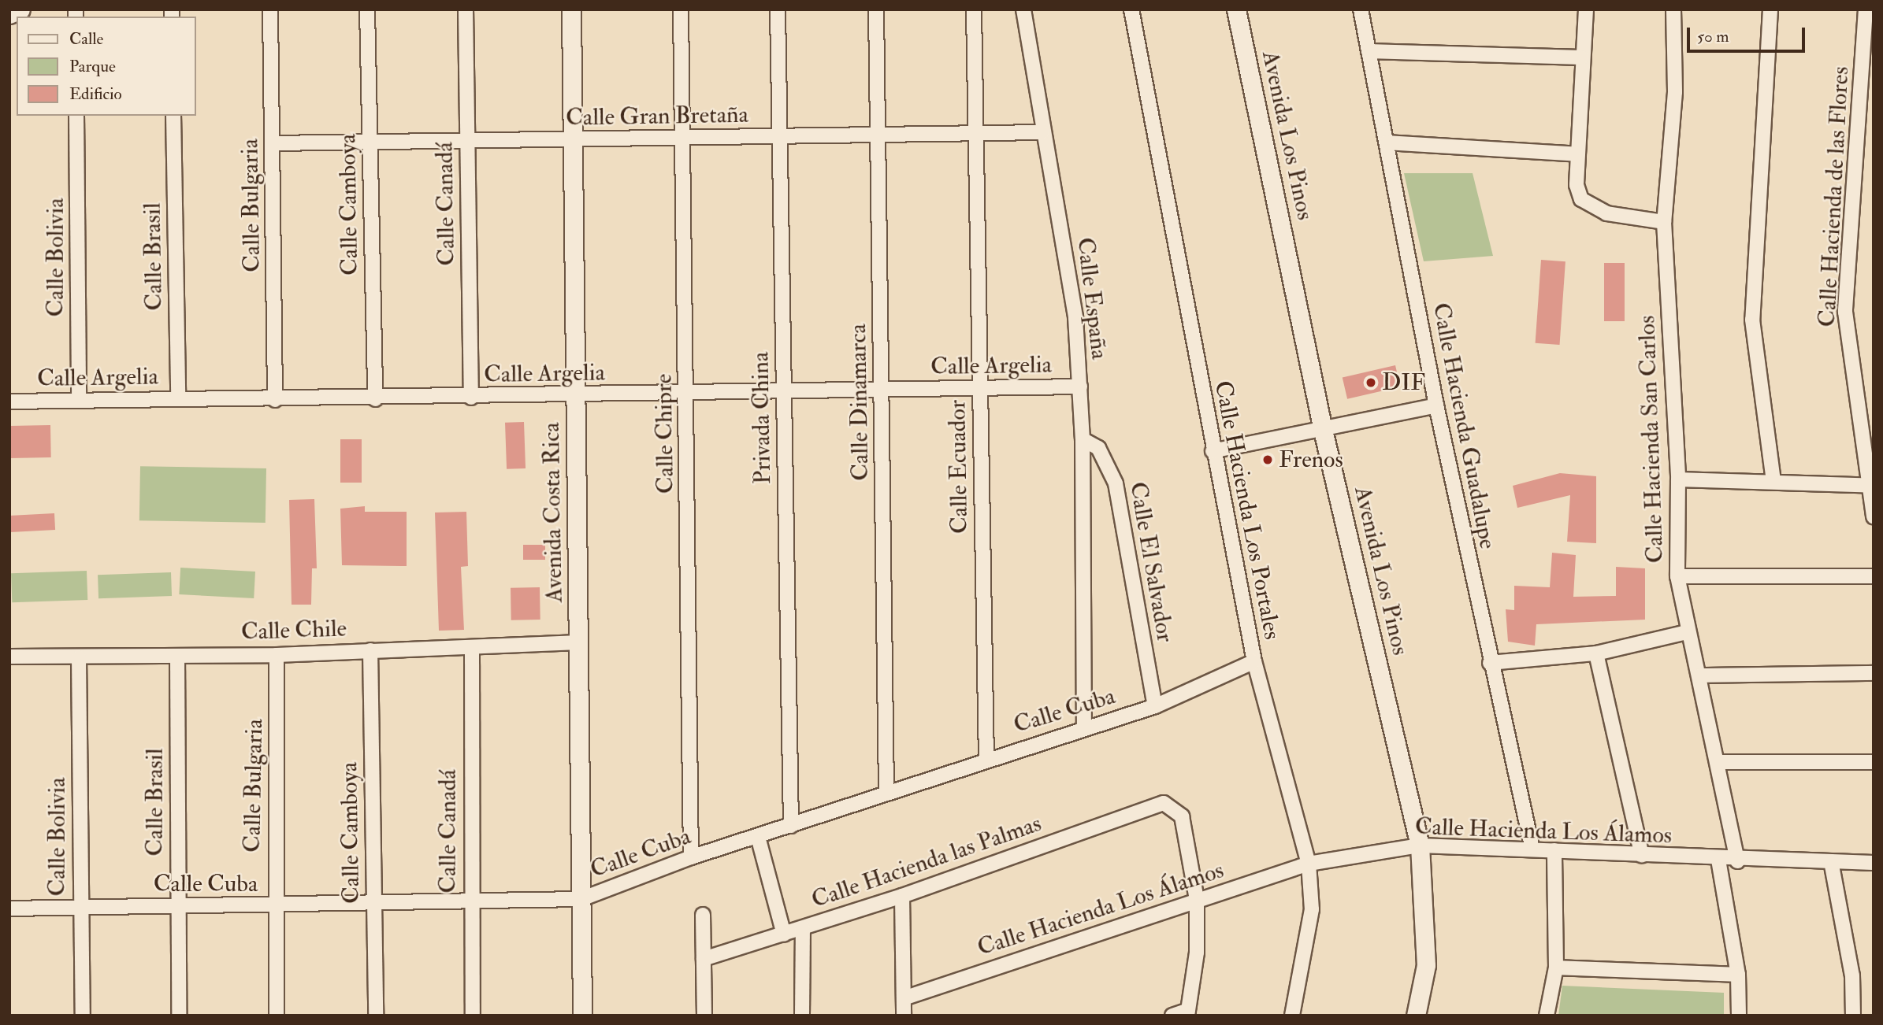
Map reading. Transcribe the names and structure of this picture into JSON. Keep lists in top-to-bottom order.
{
  "streets": {
    "street": [
      "Calle Gran Bretaña",
      "Avenida Los Pinos",
      "Calle Hacienda de las Flores",
      "Calle Canadá",
      "Calle Camboya",
      "Calle Bulgaria",
      "Calle Brasil",
      "Calle Bolivia",
      "Calle España",
      "Calle Argelia",
      "Calle Dinamarca",
      "Privada China",
      "Calle Hacienda Guadalupe",
      "Calle Chipre",
      "Calle Hacienda San Carlos",
      "Calle Ecuador",
      "Calle Hacienda Los Portales",
      "Avenida Costa Rica",
      "Calle El Salvador",
      "Calle Chile",
      "Calle Cuba",
      "Calle Hacienda Los Álamos",
      "Calle Hacienda las Palmas"
    ]
  },
  "crossings": [
    ["Calle Gran Bretaña", "Calle Canadá"],
    ["Calle Gran Bretaña", "Calle Camboya"],
    ["Calle Gran Bretaña", "Calle Bulgaria"],
    ["Calle Gran Bretaña", "Calle España"],
    ["Calle Gran Bretaña", "Calle Dinamarca"],
    ["Calle Gran Bretaña", "Privada China"],
    ["Calle Gran Bretaña", "Calle Chipre"],
    ["Calle Gran Bretaña", "Calle Ecuador"],
    ["Calle Gran Bretaña", "Avenida Costa Rica"],
    ["Avenida Los Pinos", "Calle Hacienda Los Álamos"],
    ["Calle Canadá", "Calle Argelia"],
    ["Calle Canadá", "Calle Chile"],
    ["Calle Canadá", "Calle Cuba"],
    ["Calle Camboya", "Calle Argelia"],
    ["Calle Camboya", "Calle Chile"],
    ["Calle Camboya", "Calle Cuba"],
    ["Calle Bulgaria", "Calle Argelia"],
    ["Calle Bulgaria", "Calle Chile"],
    ["Calle Bulgaria", "Calle Cuba"],
    ["Calle Brasil", "Calle Argelia"],
    ["Calle Brasil", "Calle Chile"],
    ["Calle Brasil", "Calle Cuba"],
    ["Calle Bolivia", "Calle Argelia"],
    ["Calle Bolivia", "Calle Chile"],
    ["Calle Bolivia", "Calle Cuba"],
    ["Calle España", "Calle Argelia"],
    ["Calle España", "Calle El Salvador"],
    ["Calle España", "Calle Cuba"],
    ["Calle Argelia", "Calle Dinamarca"],
    ["Calle Argelia", "Privada China"],
    ["Calle Argelia", "Calle Chipre"],
    ["Calle Argelia", "Calle Ecuador"],
    ["Calle Argelia", "Avenida Costa Rica"],
    ["Calle Dinamarca", "Calle Cuba"],
    ["Privada China", "Calle Cuba"],
    ["Calle Hacienda Guadalupe", "Calle Hacienda Los Álamos"],
    ["Calle Chipre", "Calle Cuba"],
    ["Calle Hacienda San Carlos", "Calle Hacienda Los Álamos"],
    ["Calle Ecuador", "Calle Cuba"],
    ["Calle Hacienda Los Portales", "Calle Cuba"],
    ["Calle Hacienda Los Portales", "Calle Hacienda Los Álamos"],
    ["Avenida Costa Rica", "Calle Chile"],
    ["Avenida Costa Rica", "Calle Cuba"],
    ["Calle El Salvador", "Calle Cuba"],
    ["Calle Hacienda Los Álamos", "Calle Hacienda las Palmas"]
  ],
  "places": ["DIF", "Frenos"],
  "legend": ["Calle", "Parque", "Edificio"],
  "scale_bar": "50 m"
}
